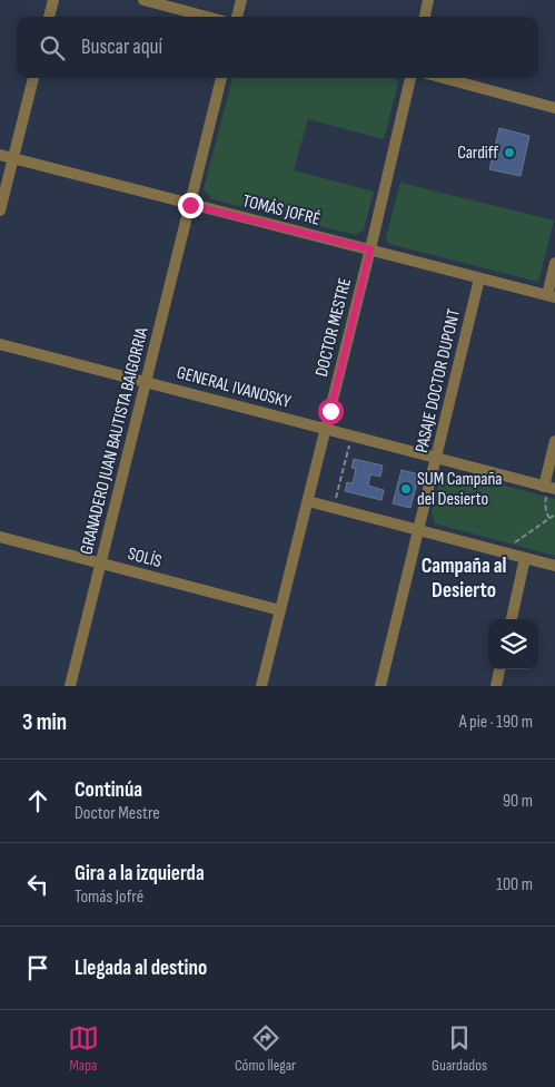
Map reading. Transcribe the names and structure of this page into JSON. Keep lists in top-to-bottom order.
{
  "streets": {
    "street": [
      "TOMÁS JOFRÉ",
      "DOCTOR MESTRE",
      "PASAJE DOCTOR DUPONT",
      "GENERAL IVANOSKY",
      "GRANADERO JUAN BAUTISTA BAIGORRIA",
      "SOLÍS"
    ]
  },
  "crossings": [
    ["TOMÁS JOFRÉ", "DOCTOR MESTRE"],
    ["TOMÁS JOFRÉ", "PASAJE DOCTOR DUPONT"],
    ["TOMÁS JOFRÉ", "GRANADERO JUAN BAUTISTA BAIGORRIA"],
    ["DOCTOR MESTRE", "GENERAL IVANOSKY"],
    ["DOCTOR MESTRE", "SOLÍS"],
    ["PASAJE DOCTOR DUPONT", "GENERAL IVANOSKY"],
    ["GENERAL IVANOSKY", "GRANADERO JUAN BAUTISTA BAIGORRIA"],
    ["GRANADERO JUAN BAUTISTA BAIGORRIA", "SOLÍS"]
  ],
  "districts": ["Campaña al Desierto"],
  "places": ["Cardiff", "SUM Campaña del Desierto"],
  "page": {
    "search": "Buscar aquí",
    "heading": ["3 min", "A pie · 190 m"],
    "list": [
      ["Continúa", "Doctor Mestre", "90 m"],
      ["Gira a la izquierda", "Tomás Jofré", "100 m"],
      "Llegada al destino"
    ],
    "nav": ["Mapa", "Cómo llegar", "Guardados"]
  }
}
